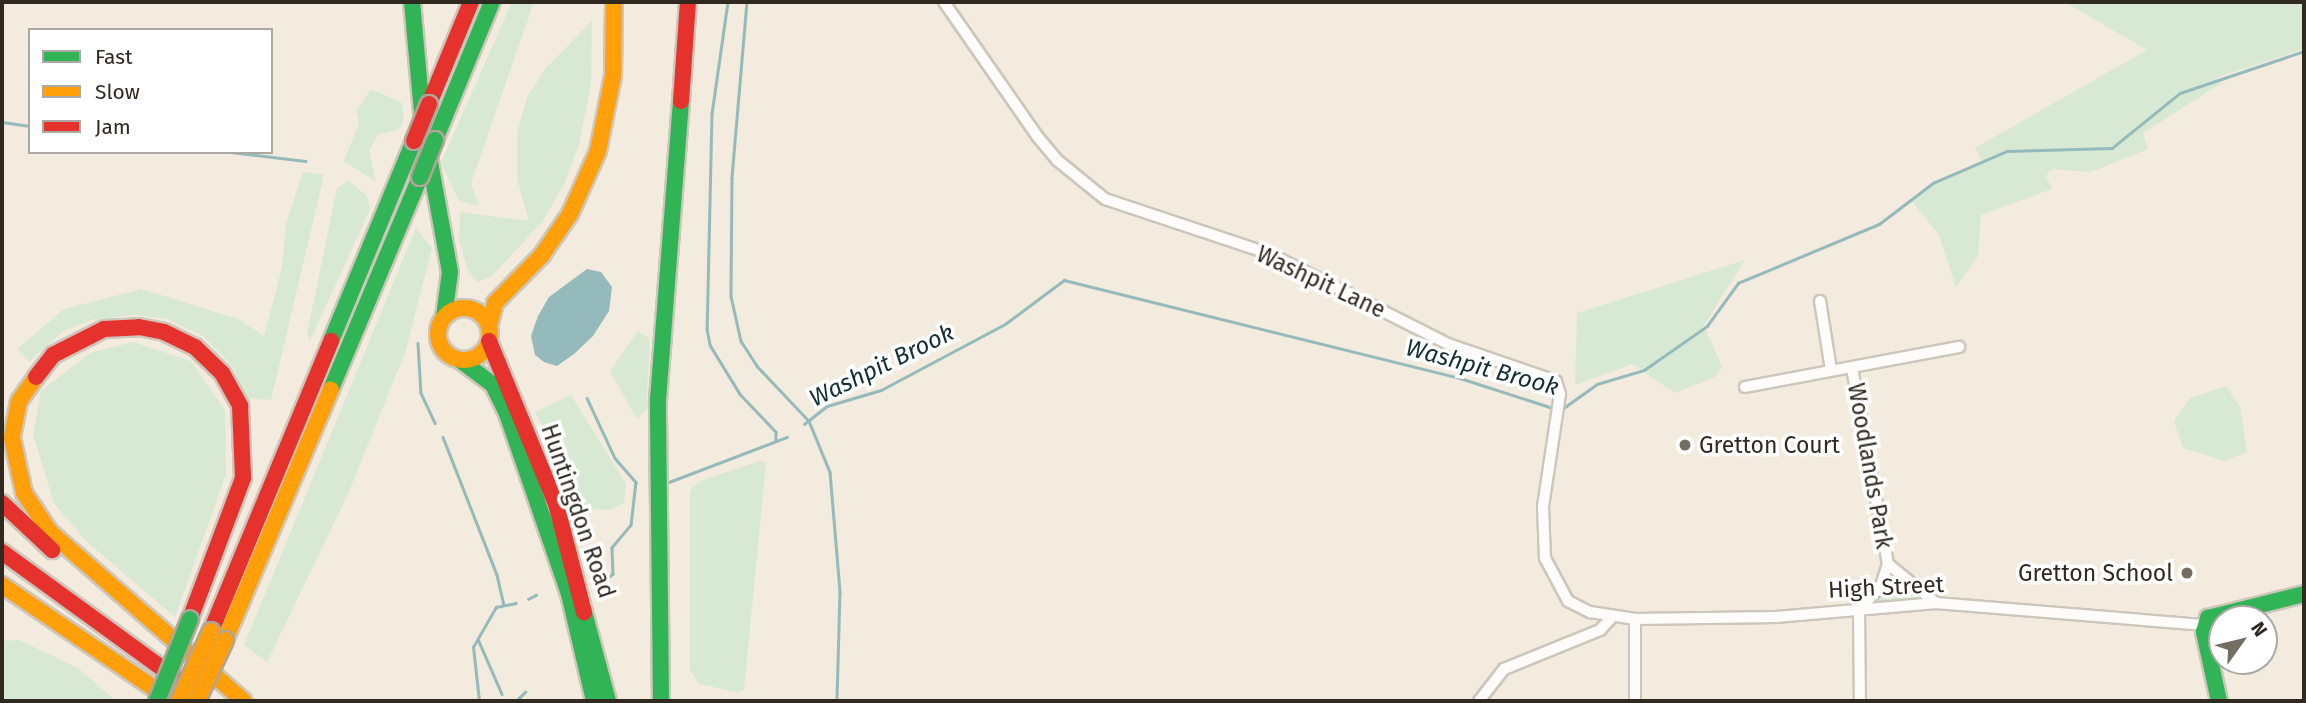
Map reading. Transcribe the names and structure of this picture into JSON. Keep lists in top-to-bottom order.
{
  "streets": {
    "main road": ["Huntingdon Road"],
    "street": ["Washpit Lane", "Woodlands Park", "High Street"]
  },
  "crossings": [
    ["Washpit Lane", "High Street"],
    ["Woodlands Park", "High Street"]
  ],
  "water": ["Washpit Brook"],
  "places": ["Gretton Court", "Gretton School"],
  "legend": ["Fast", "Slow", "Jam"],
  "north": "top right"
}
